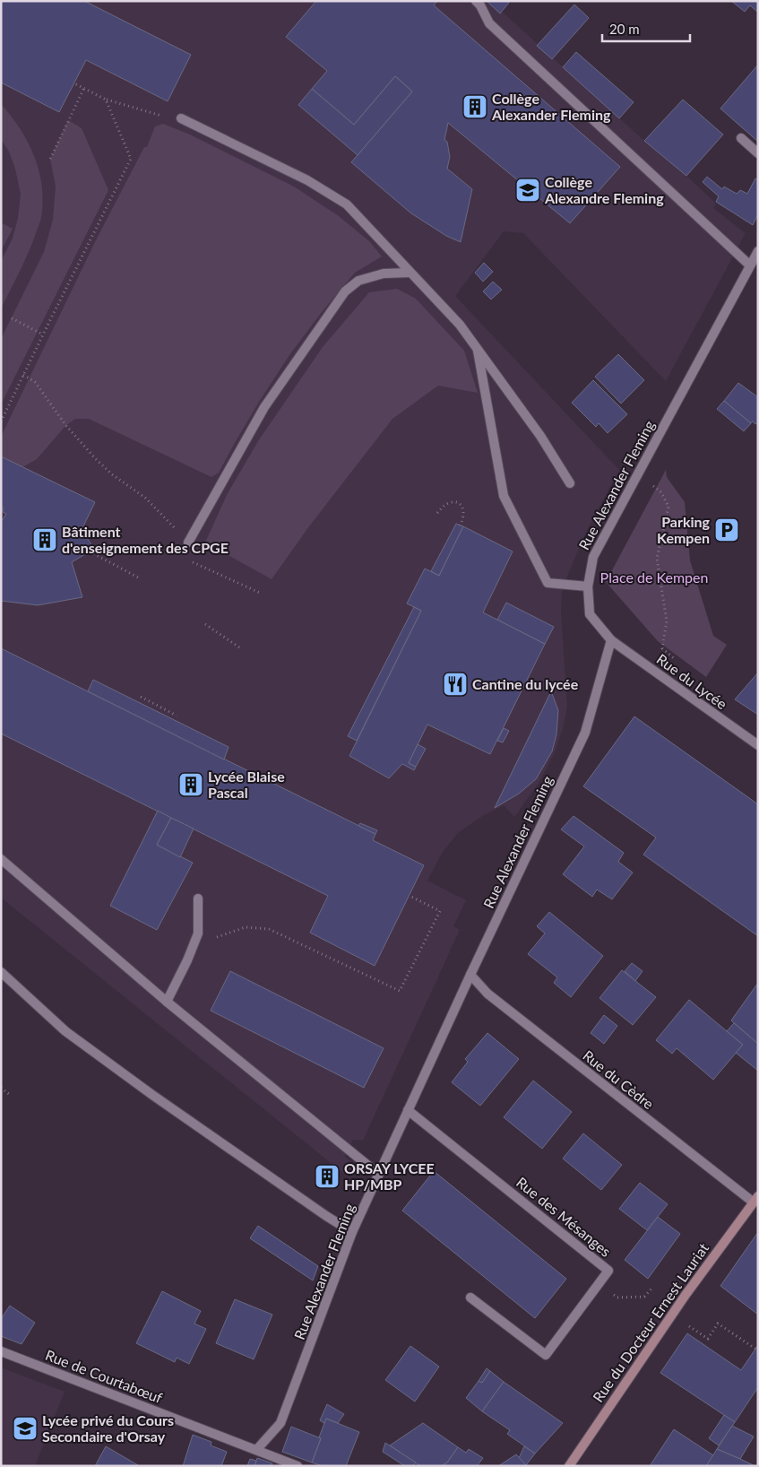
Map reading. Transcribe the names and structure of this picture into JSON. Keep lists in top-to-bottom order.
{
  "streets": {
    "main road": ["Rue du Docteur Ernest Lauriat"],
    "street": [
      "Rue Alexander Fleming",
      "Rue du Lycée",
      "Rue du Cèdre",
      "Rue des Mésanges",
      "Rue de Courtabœuf"
    ]
  },
  "crossings": [
    ["Rue Alexander Fleming", "Rue du Lycée"],
    ["Rue Alexander Fleming", "Rue du Cèdre"],
    ["Rue Alexander Fleming", "Rue des Mésanges"],
    ["Rue Alexander Fleming", "Rue de Courtabœuf"],
    ["Rue du Cèdre", "Rue du Docteur Ernest Lauriat"]
  ],
  "parks": ["Place de Kempen"],
  "places": {
    "building": [
      "Collège Alexander Fleming",
      "Bâtiment d'enseignement des CPGE",
      "Lycée Blaise Pascal",
      "ORSAY LYCEE HP/MBP"
    ],
    "school or university": ["Collège Alexandre Fleming", "Lycée privé du Cours Secondaire d'Orsay"],
    "parking": ["Parking Kempen"],
    "restaurant": ["Cantine du lycée"]
  },
  "scale_bar": "20 m"
}
